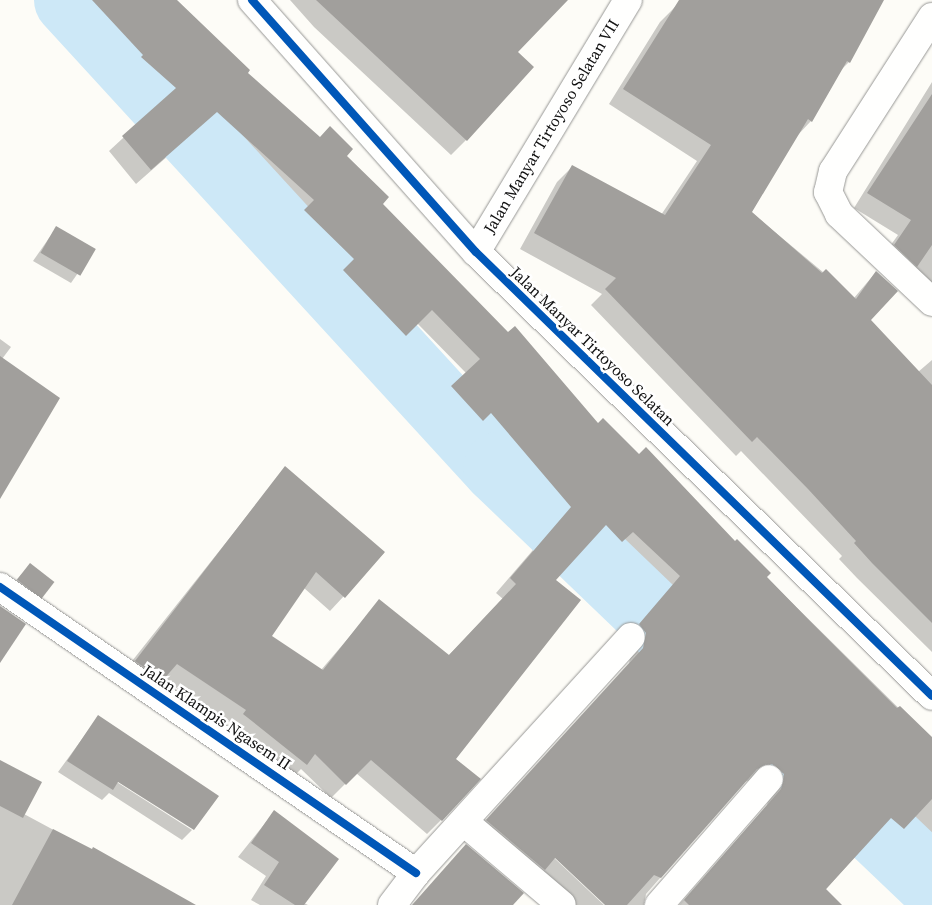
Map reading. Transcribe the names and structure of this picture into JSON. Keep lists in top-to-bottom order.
{
  "streets": {
    "street": ["Jalan Manyar Tirtoyoso Selatan VII", "Jalan Manyar Tirtoyoso Selatan", "Jalan Klampis Ngasem II"]
  },
  "crossings": [
    ["Jalan Manyar Tirtoyoso Selatan VII", "Jalan Manyar Tirtoyoso Selatan"]
  ]
}
